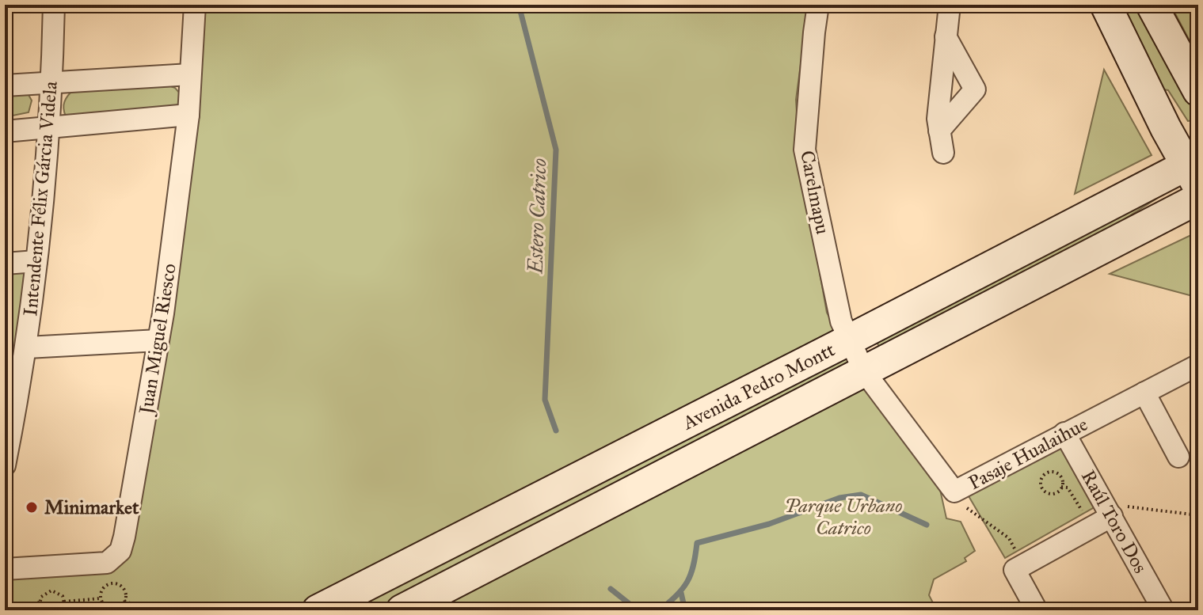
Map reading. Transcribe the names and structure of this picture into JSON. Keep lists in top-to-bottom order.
{
  "streets": {
    "main road": ["Avenida Pedro Montt"],
    "street": [
      "Carelmapu",
      "Intendente Félix Gárcia Videla",
      "Juan Miguel Riesco",
      "Pasaje Hualaihue",
      "Raúl Toro Dos"
    ]
  },
  "crossings": [
    ["Carelmapu", "Avenida Pedro Montt"],
    ["Carelmapu", "Pasaje Hualaihue"],
    ["Avenida Pedro Montt", "Pasaje Hualaihue"],
    ["Pasaje Hualaihue", "Raúl Toro Dos"]
  ],
  "water": ["Estero Catrico"],
  "parks": ["Parque Urbano Catrico"],
  "places": ["Minimarket"]
}
